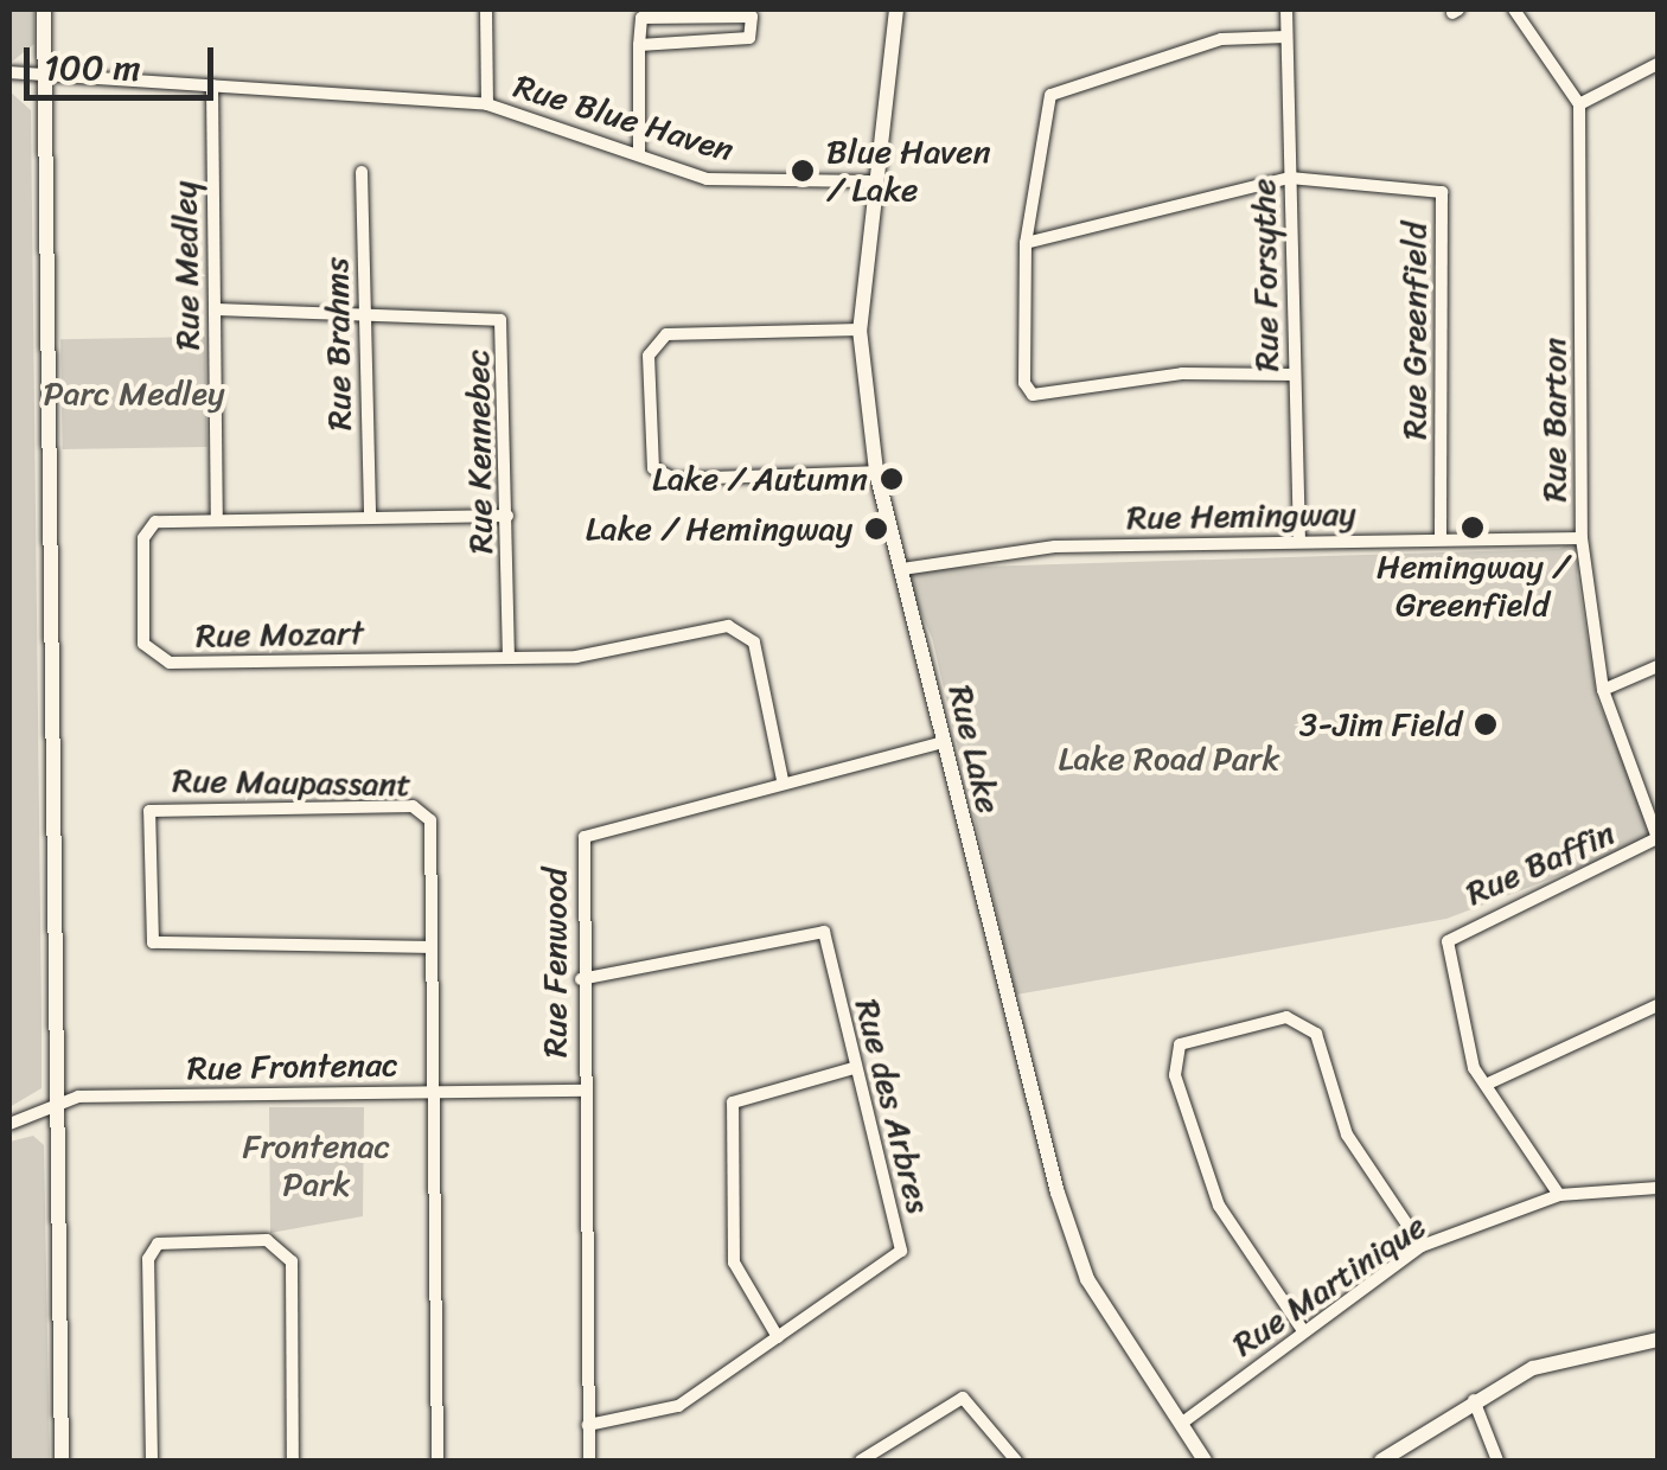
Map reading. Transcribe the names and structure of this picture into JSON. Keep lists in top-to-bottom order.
{
  "streets": {
    "street": [
      "Rue Blue Haven",
      "Rue Medley",
      "Rue Forsythe",
      "Rue Greenfield",
      "Rue Brahms",
      "Rue Barton",
      "Rue Kennebec",
      "Rue Hemingway",
      "Rue Mozart",
      "Rue Lake",
      "Rue Maupassant",
      "Rue Baffin",
      "Rue Fenwood",
      "Rue Frontenac",
      "Rue des Arbres",
      "Rue Martinique"
    ]
  },
  "crossings": [
    ["Rue Blue Haven", "Rue Medley"],
    ["Rue Blue Haven", "Rue Lake"],
    ["Rue Medley", "Rue Kennebec"],
    ["Rue Medley", "Rue Mozart"],
    ["Rue Forsythe", "Rue Greenfield"],
    ["Rue Forsythe", "Rue Hemingway"],
    ["Rue Greenfield", "Rue Hemingway"],
    ["Rue Brahms", "Rue Kennebec"],
    ["Rue Brahms", "Rue Mozart"],
    ["Rue Barton", "Rue Hemingway"],
    ["Rue Barton", "Rue Baffin"],
    ["Rue Kennebec", "Rue Mozart"],
    ["Rue Hemingway", "Rue Lake"],
    ["Rue Mozart", "Rue Fenwood"],
    ["Rue Lake", "Rue Fenwood"],
    ["Rue Lake", "Rue Martinique"],
    ["Rue Maupassant", "Rue Frontenac"],
    ["Rue Baffin", "Rue Martinique"],
    ["Rue Fenwood", "Rue Frontenac"],
    ["Rue Fenwood", "Rue des Arbres"]
  ],
  "parks": ["Parc Medley", "Lake Road Park", "Frontenac Park"],
  "places": [
    "Blue Haven / Lake",
    "Lake / Autumn",
    "Hemingway / Greenfield",
    "Lake / Hemingway",
    "3-Jim Field"
  ],
  "scale_bar": "100 m"
}
